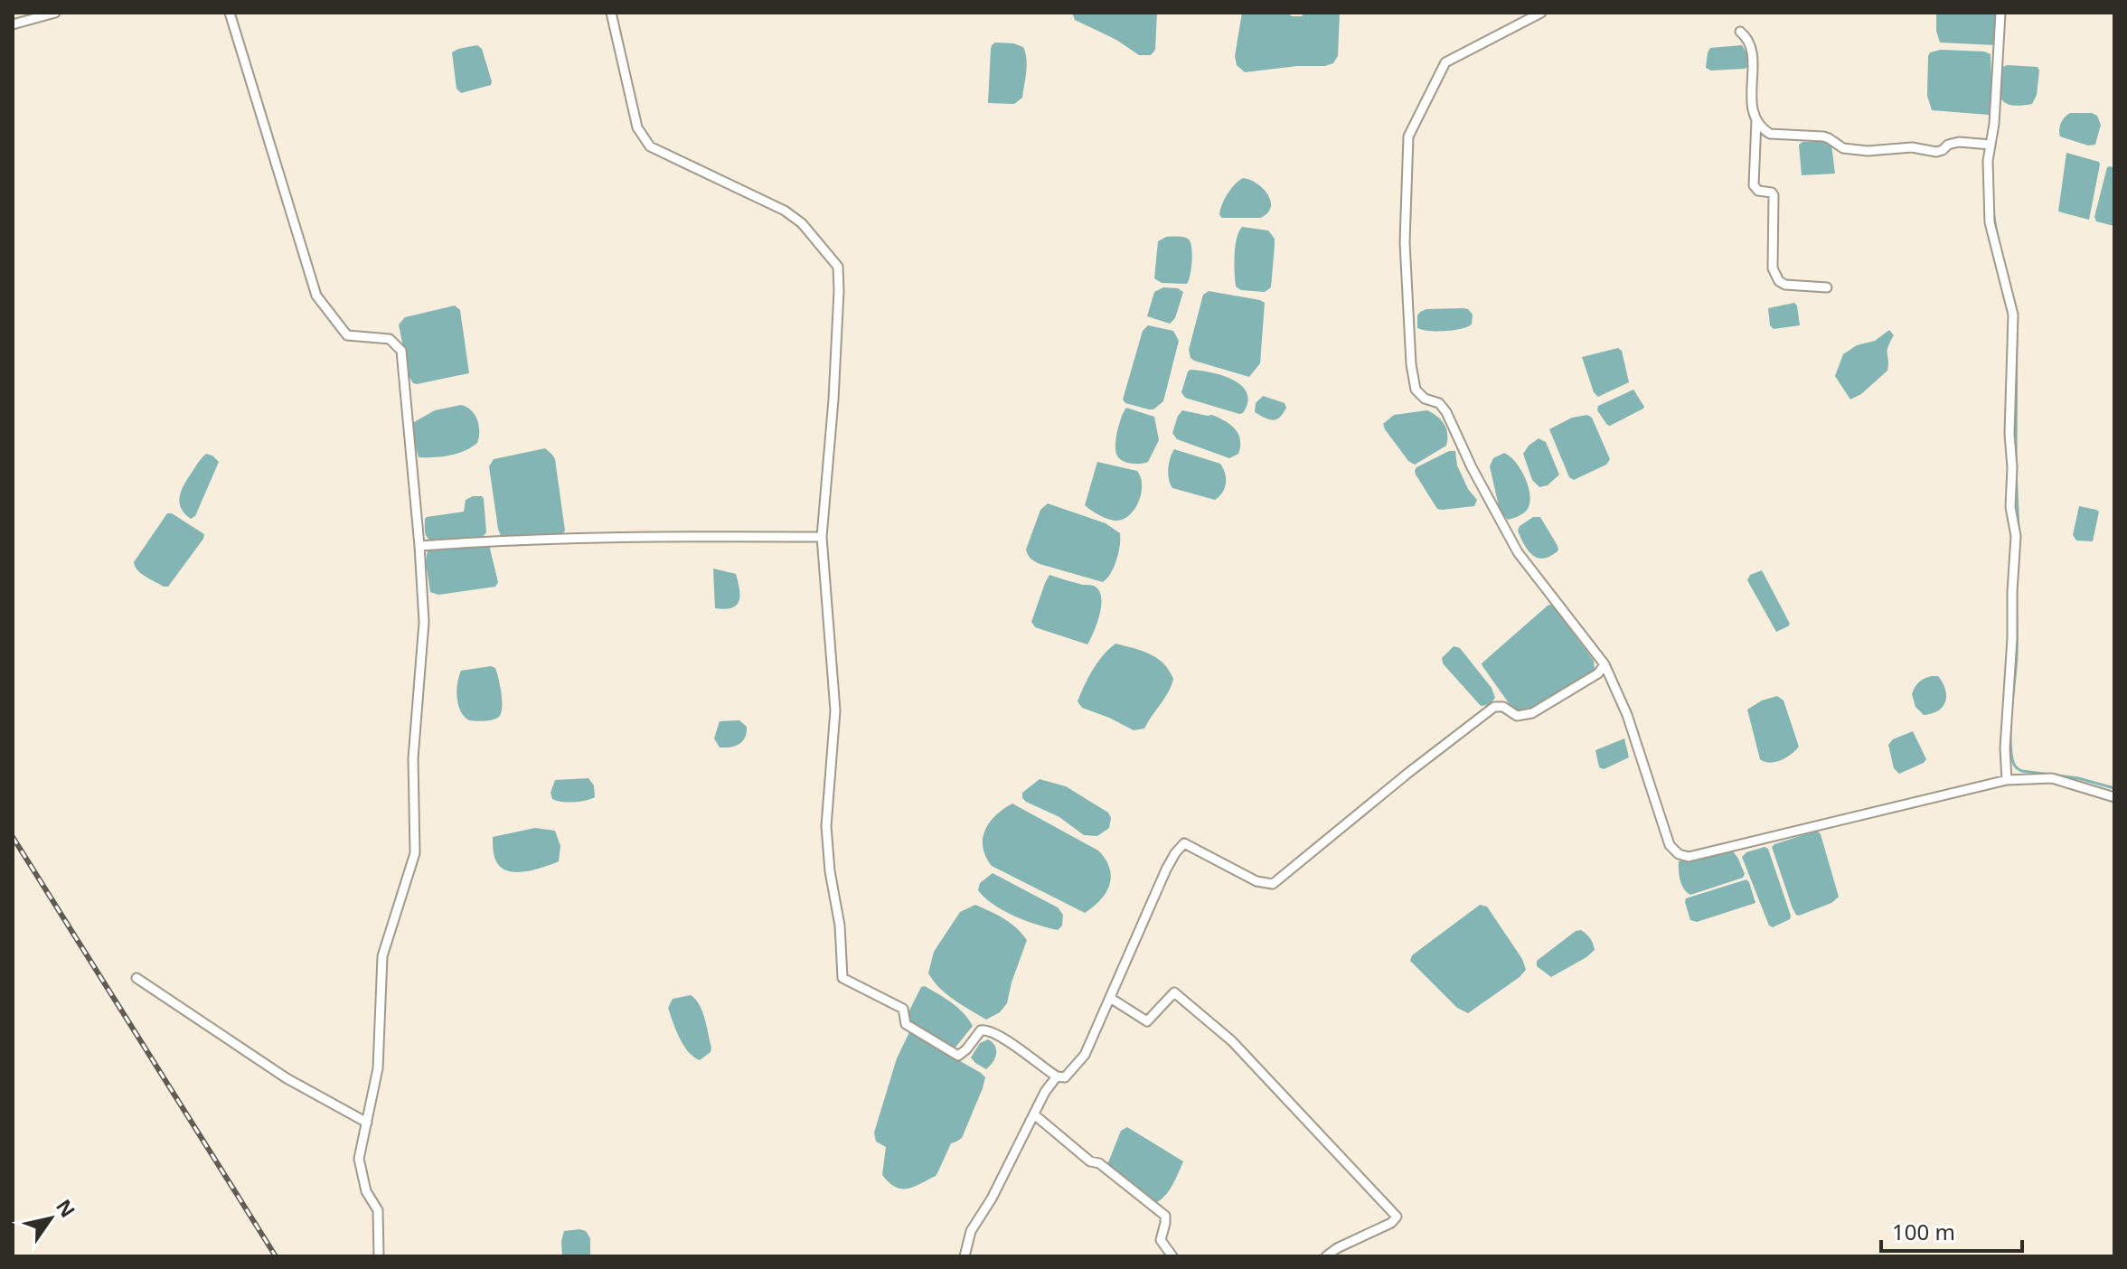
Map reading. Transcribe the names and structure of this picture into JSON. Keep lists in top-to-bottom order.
{
  "scale_bar": "100 m",
  "north": "top right"
}
